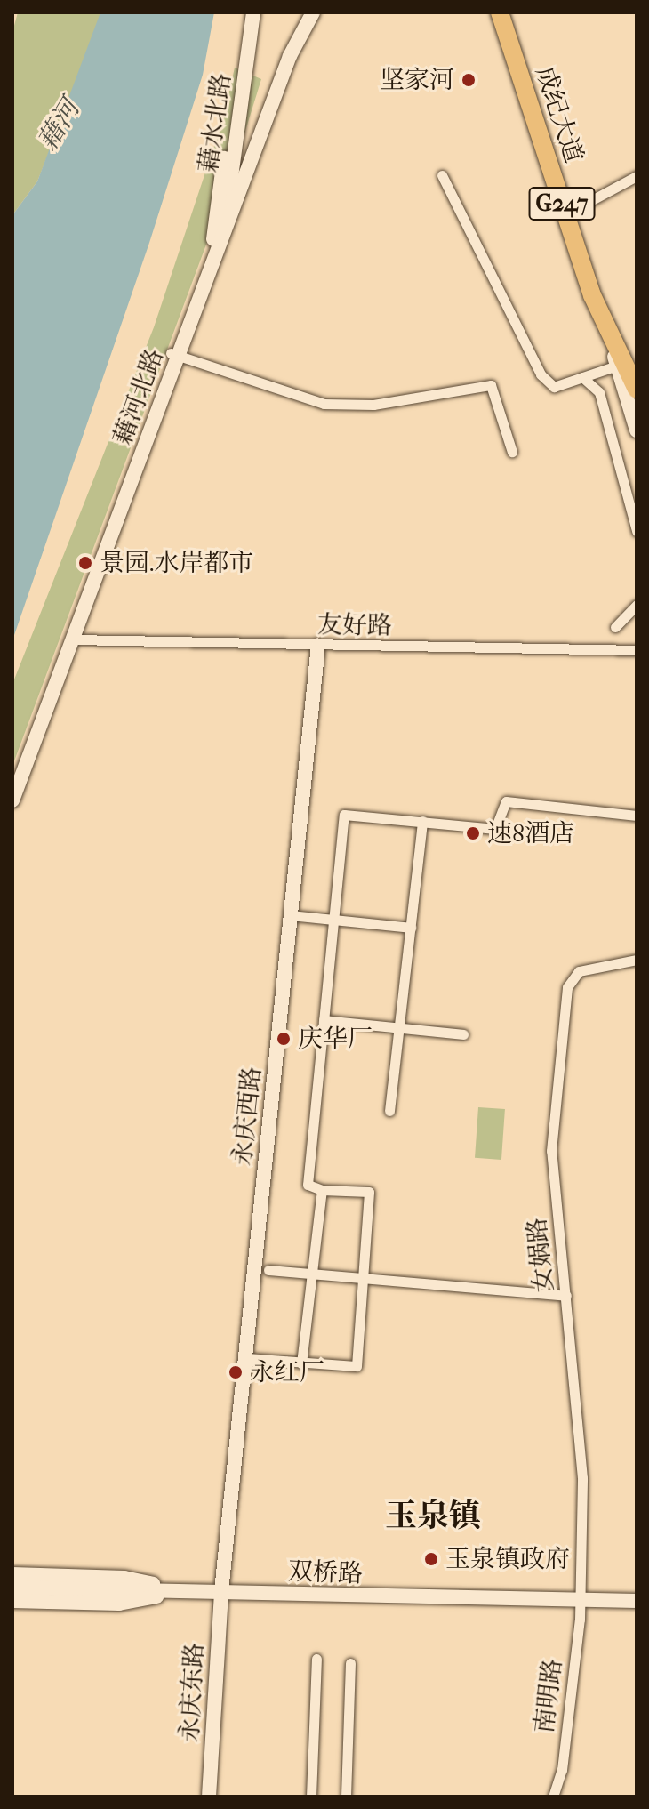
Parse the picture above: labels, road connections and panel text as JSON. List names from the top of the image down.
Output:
{
  "streets": {
    "highway": ["成纪大道", "G247"],
    "main road": [
      "藉水北路",
      "藉河北路",
      "永庆西路",
      "双桥路",
      "永庆东路"
    ],
    "street": ["友好路", "女娲路", "南明路"]
  },
  "crossings": [
    ["藉水北路", "藉河北路"],
    ["藉河北路", "友好路"],
    ["友好路", "永庆西路"],
    ["永庆西路", "双桥路"],
    ["永庆西路", "永庆东路"],
    ["女娲路", "双桥路"],
    ["女娲路", "南明路"],
    ["双桥路", "永庆东路"],
    ["双桥路", "南明路"]
  ],
  "districts": ["玉泉镇"],
  "water": ["藉河"],
  "places": [
    "坚家河",
    "景园.水岸都市",
    "速8酒店",
    "庆华厂",
    "永红厂",
    "玉泉镇政府"
  ]
}
